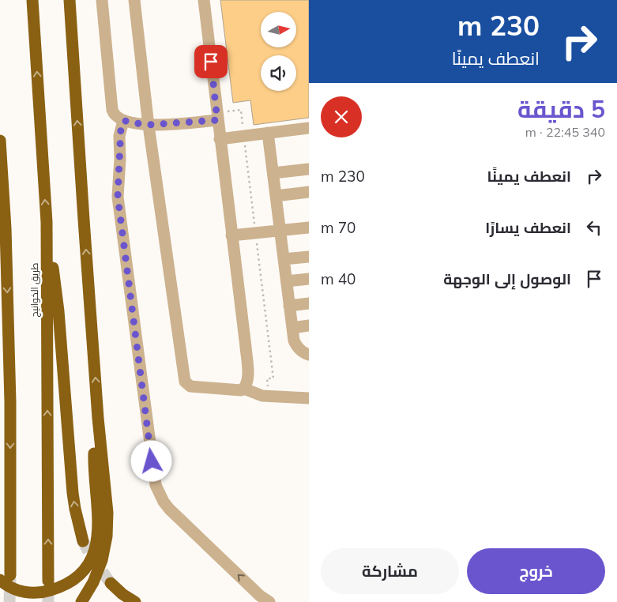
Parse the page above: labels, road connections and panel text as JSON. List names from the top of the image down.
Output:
{
  "streets": {
    "highway": ["طريق الخوانيج"]
  },
  "north": "right",
  "page": {
    "turn": ["230 m", "انعطف يمينًا"],
    "heading": ["5 دقيقة", "340 m · 22:45"],
    "list": [
      {
        "name": "انعطف يمينًا",
        "value": "230 m"
      },
      {
        "name": "انعطف يسارًا",
        "value": "70 m"
      },
      {
        "name": "الوصول إلى الوجهة",
        "value": "40 m"
      }
    ],
    "buttons": ["خروج", "مشاركة"]
  }
}
